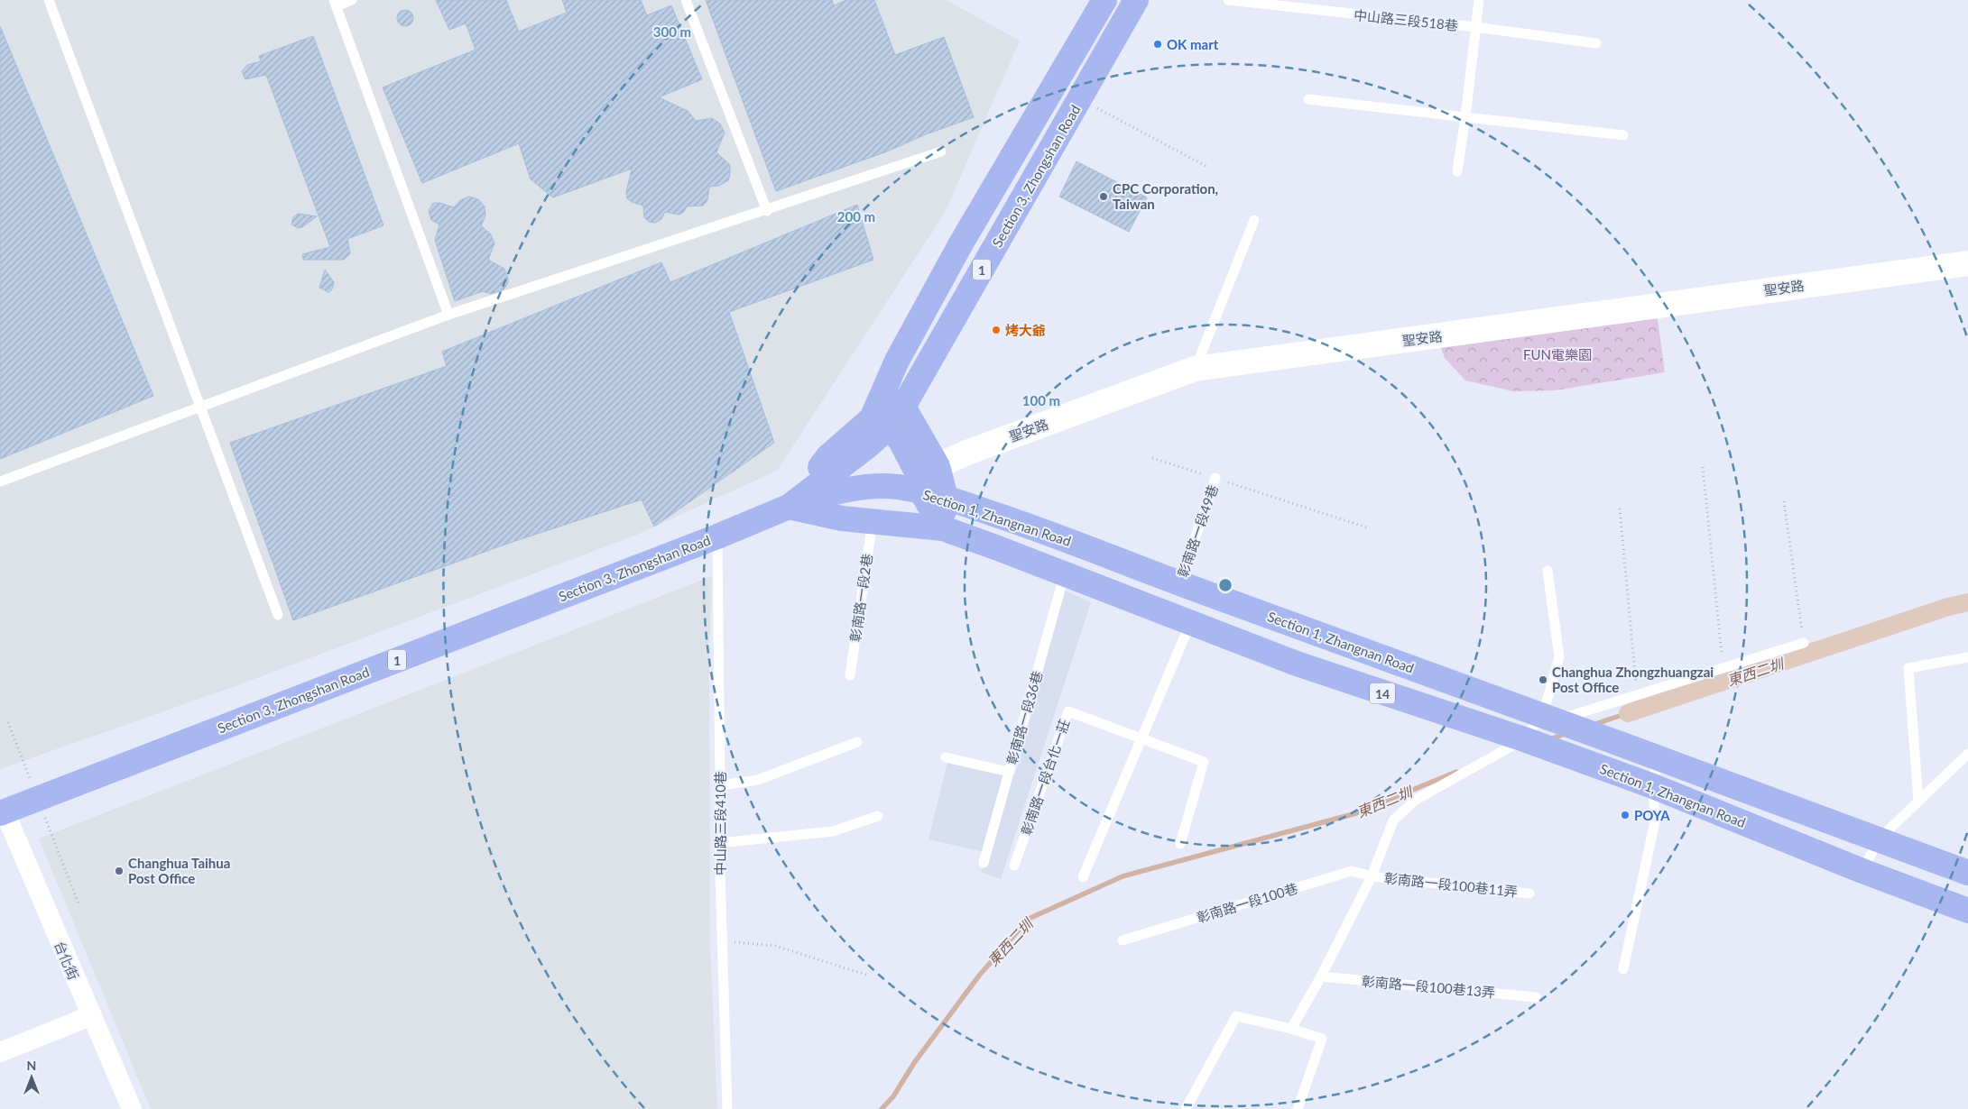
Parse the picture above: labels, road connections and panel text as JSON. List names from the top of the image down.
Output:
{
  "streets": {
    "main road": [
      "Section 3, Zhongshan Road",
      "1",
      "Section 1, Zhangnan Road",
      "14"
    ],
    "street": ["聖安路", "台化街"],
    "lane": [
      "中山路三段518巷",
      "彰南路一段49巷",
      "彰南路一段2巷",
      "彰南路一段36巷",
      "彰南路一段台化一莊",
      "中山路三段410巷",
      "彰南路一段100巷11弄",
      "彰南路一段100巷",
      "彰南路一段100巷13弄"
    ]
  },
  "crossings": [
    ["Section 3, Zhongshan Road", "Section 1, Zhangnan Road"],
    ["Section 3, Zhongshan Road", "中山路三段410巷"],
    ["Section 3, Zhongshan Road", "台化街"],
    ["聖安路", "Section 1, Zhangnan Road"],
    ["Section 1, Zhangnan Road", "彰南路一段49巷"],
    ["Section 1, Zhangnan Road", "彰南路一段2巷"],
    ["Section 1, Zhangnan Road", "彰南路一段36巷"],
    ["彰南路一段100巷11弄", "彰南路一段100巷"]
  ],
  "water": ["東西二圳"],
  "parks": ["FUN電樂園"],
  "places": [
    "OK mart",
    "CPC Corporation, Taiwan",
    "烤大爺",
    "Changhua Zhongzhuangzai Post Office",
    "POYA",
    "Changhua Taihua Post Office"
  ],
  "north": "top",
  "rings": ["300 m", "200 m", "100 m"]
}
